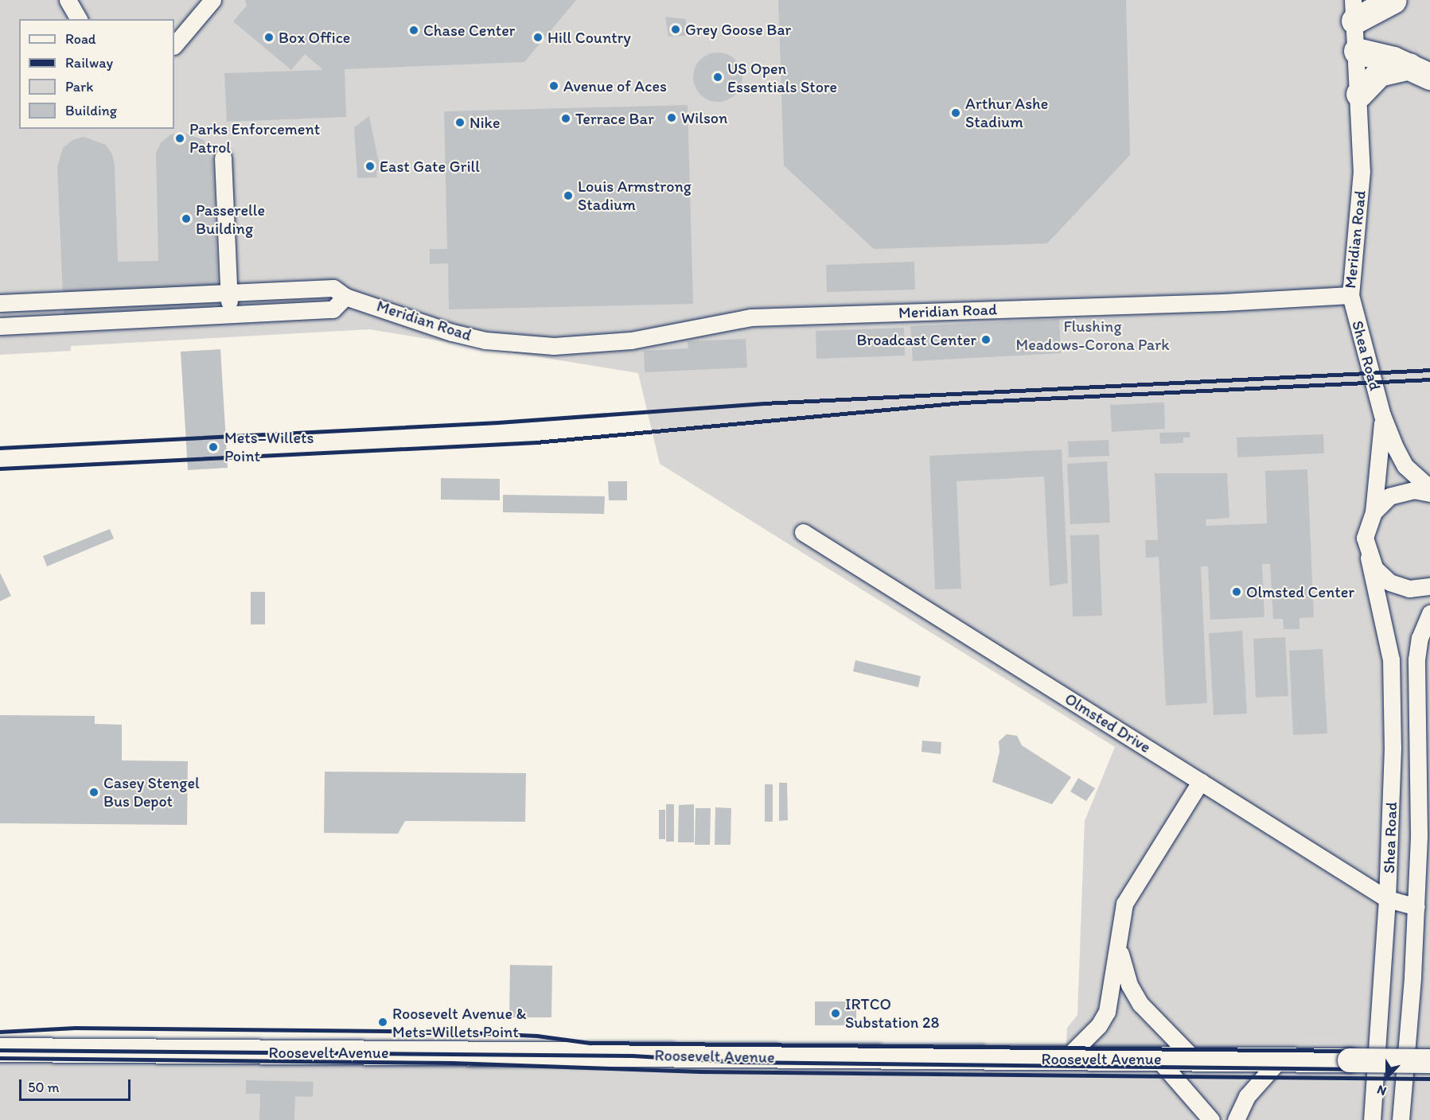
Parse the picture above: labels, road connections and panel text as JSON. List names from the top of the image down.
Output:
{
  "streets": {
    "main road": ["Roosevelt Avenue"],
    "street": ["Meridian Road", "Shea Road", "Olmsted Drive"]
  },
  "crossings": [
    ["Meridian Road", "Shea Road"],
    ["Shea Road", "Olmsted Drive"]
  ],
  "parks": ["Flushing Meadows-Corona Park"],
  "places": [
    "Grey Goose Bar",
    "Chase Center",
    "Box Office",
    "Hill Country",
    "US Open Essentials Store",
    "Avenue of Aces",
    "Arthur Ashe Stadium",
    "Wilson",
    "Terrace Bar",
    "Nike",
    "Parks Enforcement Patrol",
    "East Gate Grill",
    "Louis Armstrong Stadium",
    "Passerelle Building",
    "Broadcast Center",
    "Mets–Willets Point",
    "Olmsted Center",
    "Casey Stengel Bus Depot",
    "IRTCO Substation 28",
    "Roosevelt Avenue & Mets-Willets Point"
  ],
  "legend": [
    "Road",
    "Railway",
    "Park",
    "Building"
  ],
  "scale_bar": "50 m",
  "north": "bottom"
}
